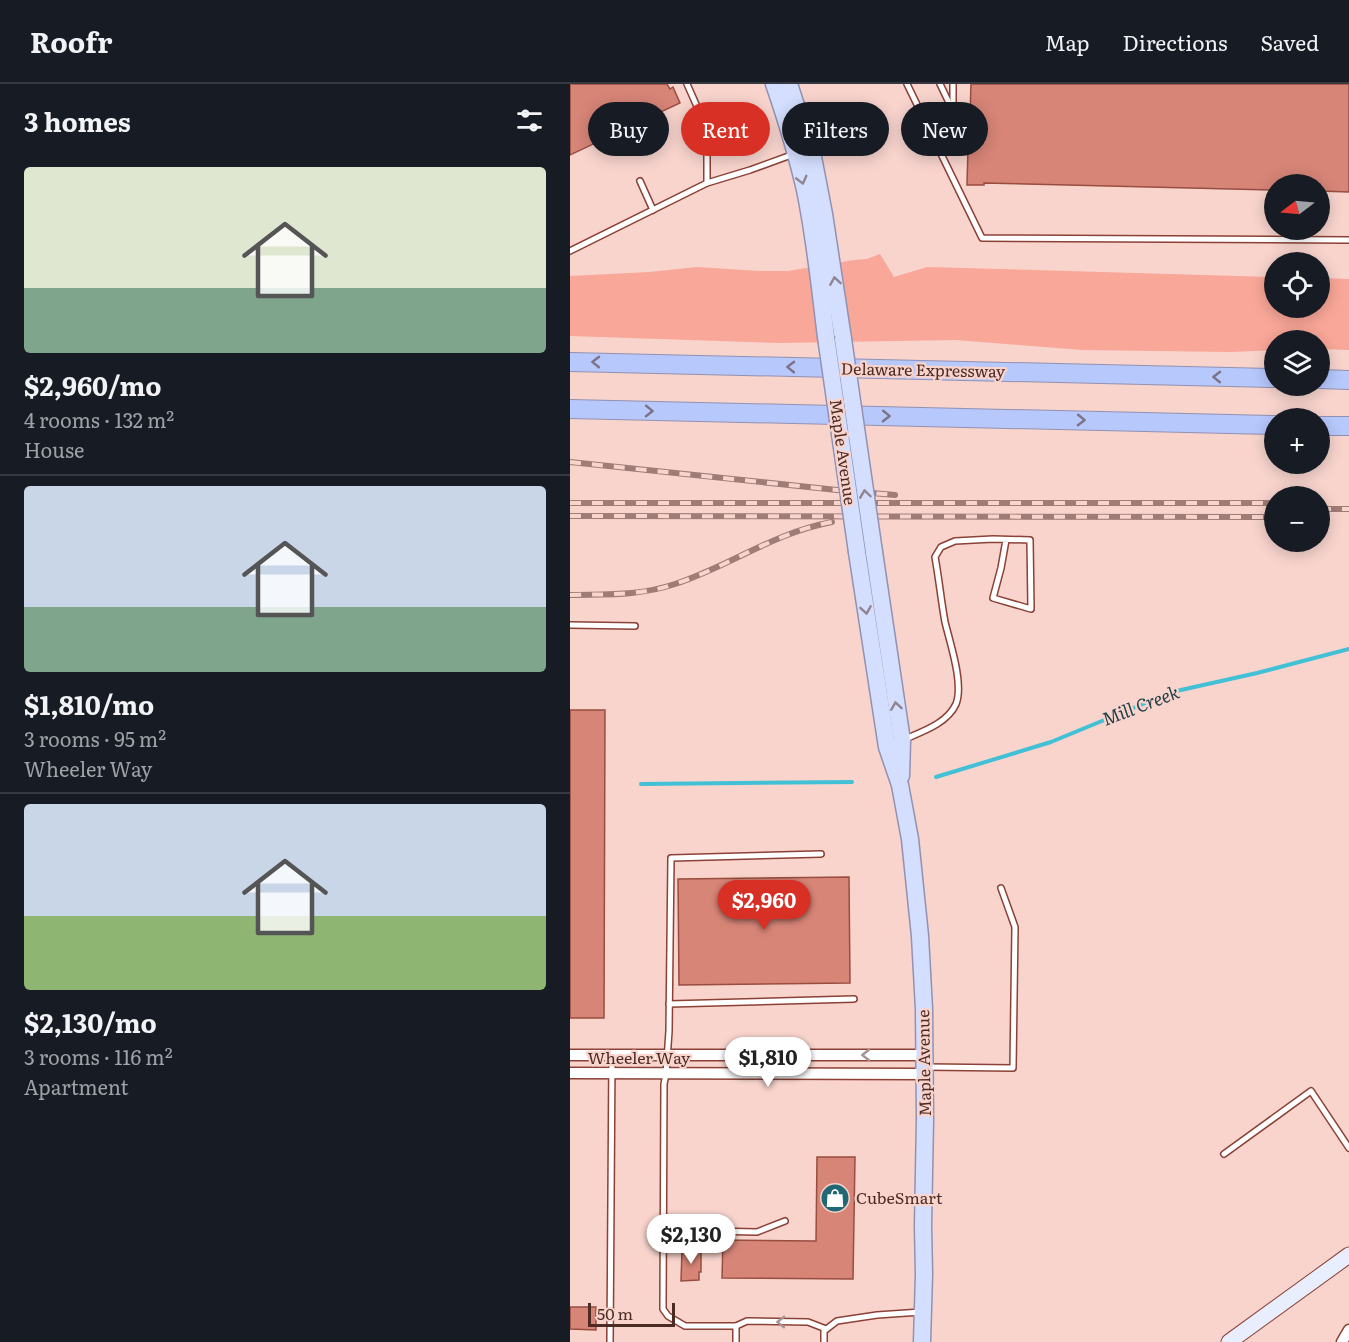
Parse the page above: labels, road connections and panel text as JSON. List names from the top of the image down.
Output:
{
  "streets": {
    "highway": ["Delaware Expressway"],
    "main road": ["Maple Avenue"],
    "street": ["Wheeler Way"]
  },
  "crossings": [
    ["Maple Avenue", "Wheeler Way"]
  ],
  "water": ["Mill Creek"],
  "places": {
    "shop": ["CubeSmart"]
  },
  "scale_bar": "50 m",
  "north": "left",
  "page": {
    "header": "Roofr",
    "nav": ["Map", "Directions", "Saved"],
    "heading": "3 homes",
    "chip": [
      "Buy",
      "Rent",
      "Filters",
      "New"
    ],
    "list": [
      {
        "name": "$2,960/mo",
        "note": "4 rooms · 132 m² · House"
      },
      {
        "name": "$1,810/mo",
        "note": "3 rooms · 95 m² · Wheeler Way"
      },
      {
        "name": "$2,130/mo",
        "note": "3 rooms · 116 m² · Apartment"
      }
    ],
    "map_buttons": ["+", "−"],
    "price": ["$2,960", "$1,810", "$2,130"],
    "scale": "50 m"
  }
}
